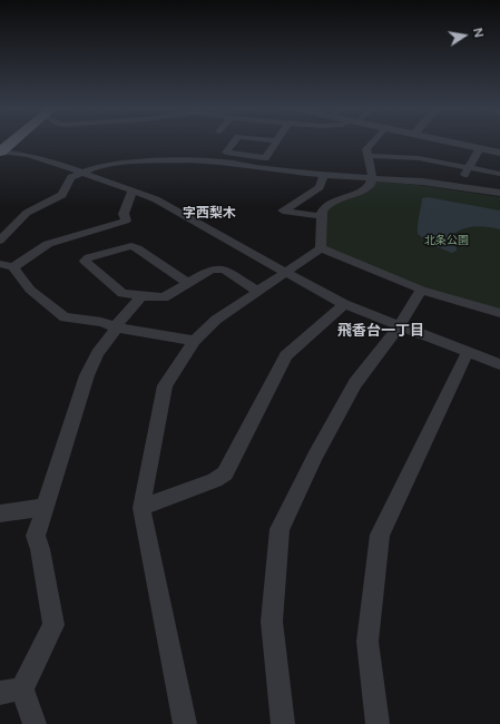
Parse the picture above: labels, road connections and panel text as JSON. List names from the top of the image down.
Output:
{
  "districts": ["字西梨木", "飛香台一丁目"],
  "parks": ["北条公園"],
  "north": "right"
}
